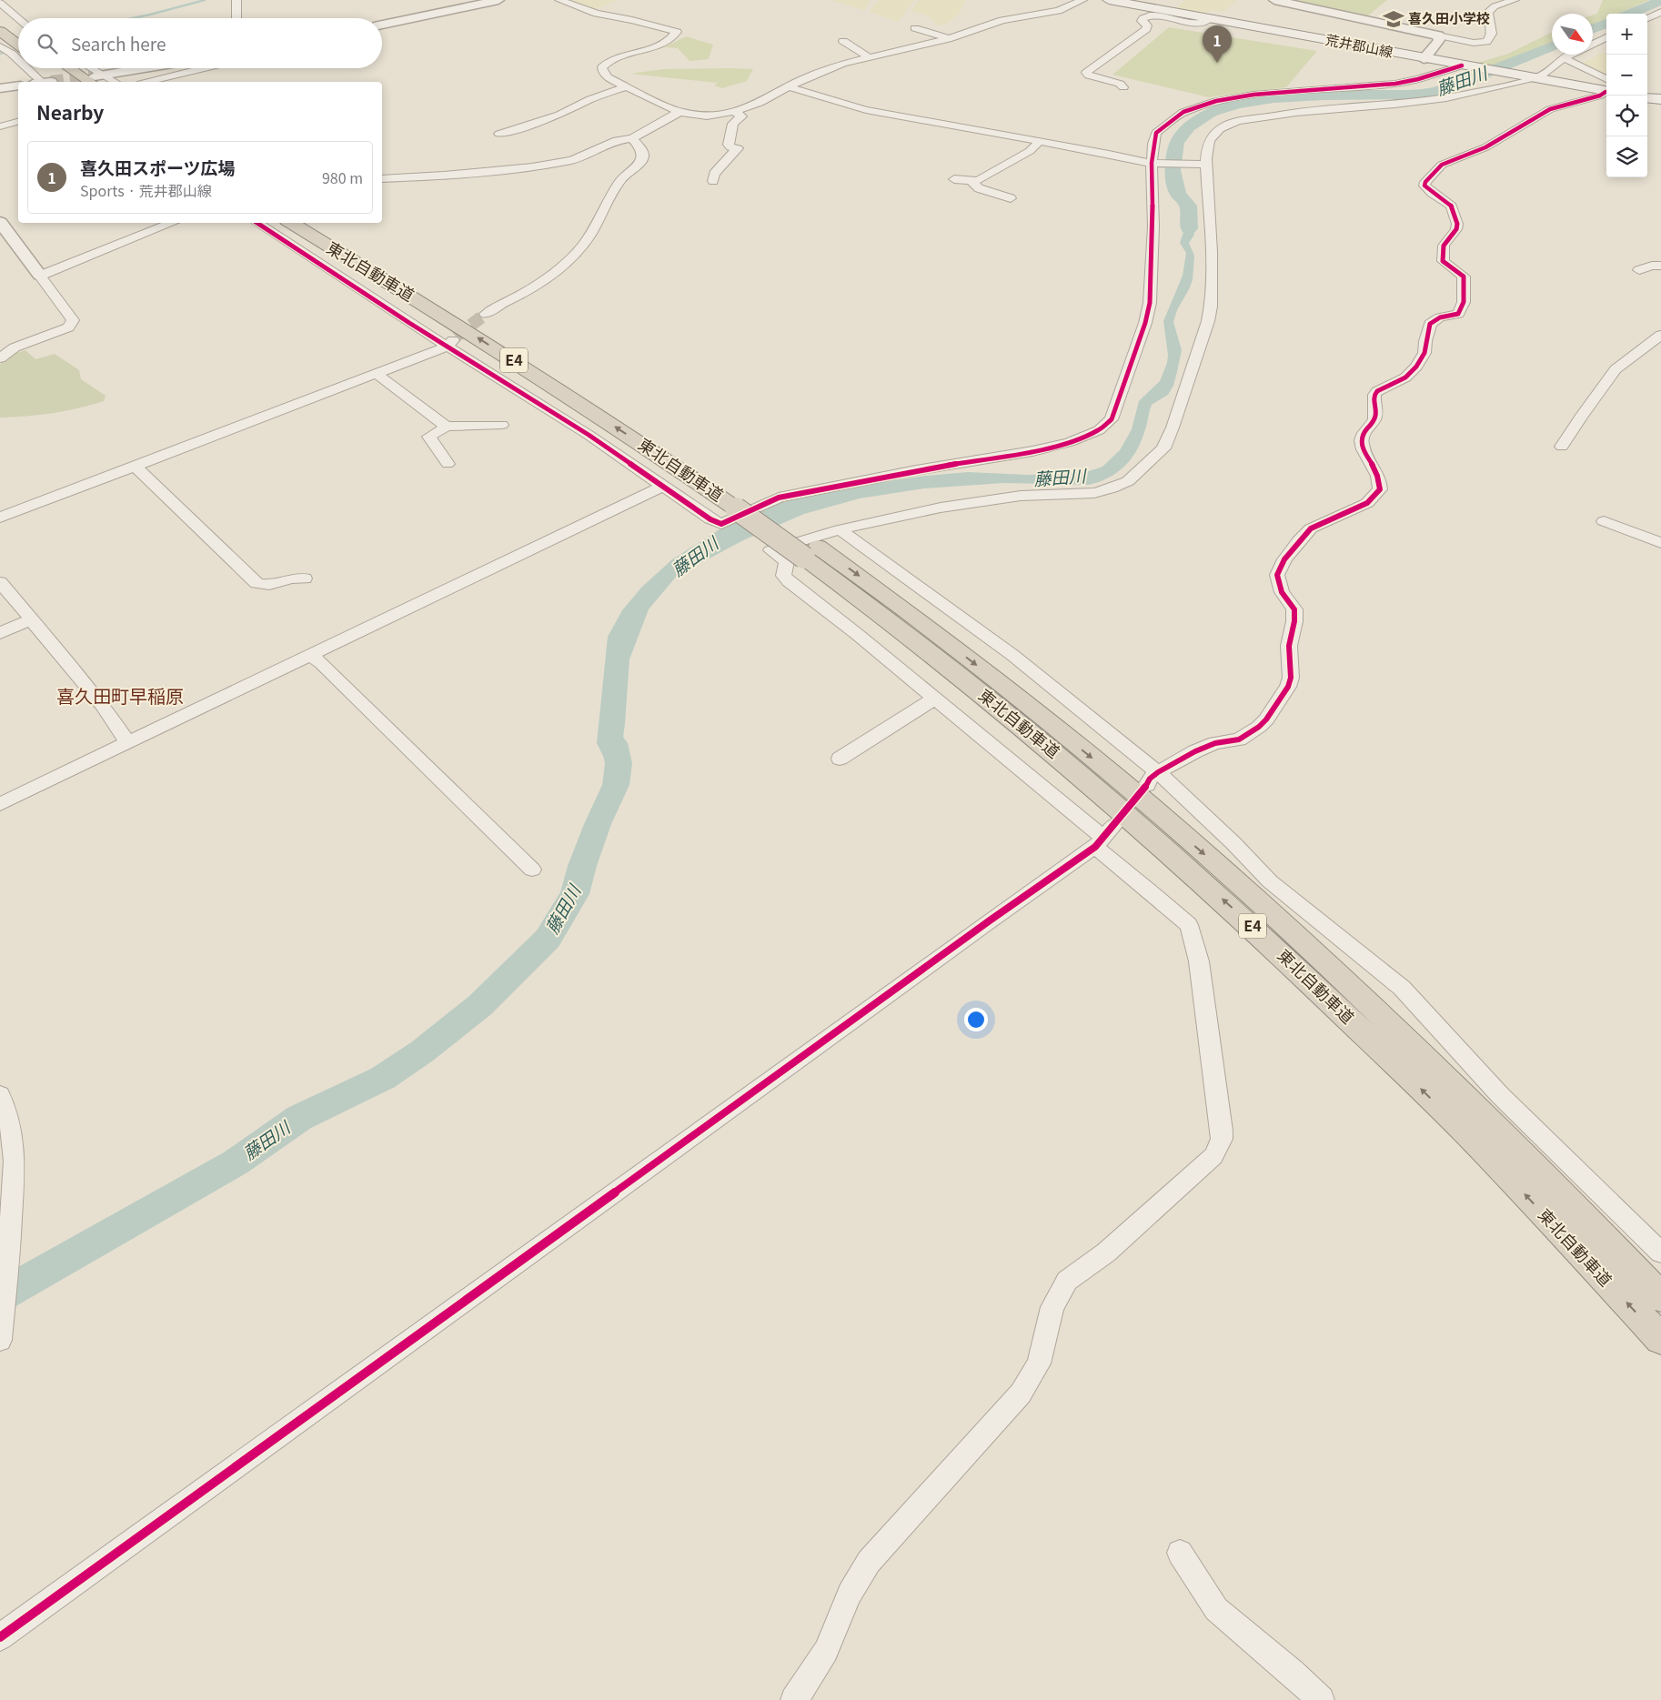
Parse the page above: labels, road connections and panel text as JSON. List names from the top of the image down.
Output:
{
  "streets": {
    "highway": ["東北自動車道", "E4"],
    "main road": ["荒井郡山線"]
  },
  "districts": ["喜久田町早稲原"],
  "water": ["藤田川"],
  "places": {
    "school or university": ["喜久田小学校"]
  },
  "north": "bottom right",
  "page": {
    "map_buttons": ["+", "−"],
    "search": "Search here",
    "pins": "1",
    "heading": "Nearby",
    "list": [
      {
        "mark": "1",
        "name": "喜久田スポーツ広場",
        "note": "Sports · 荒井郡山線",
        "value": "980 m"
      }
    ]
  }
}
